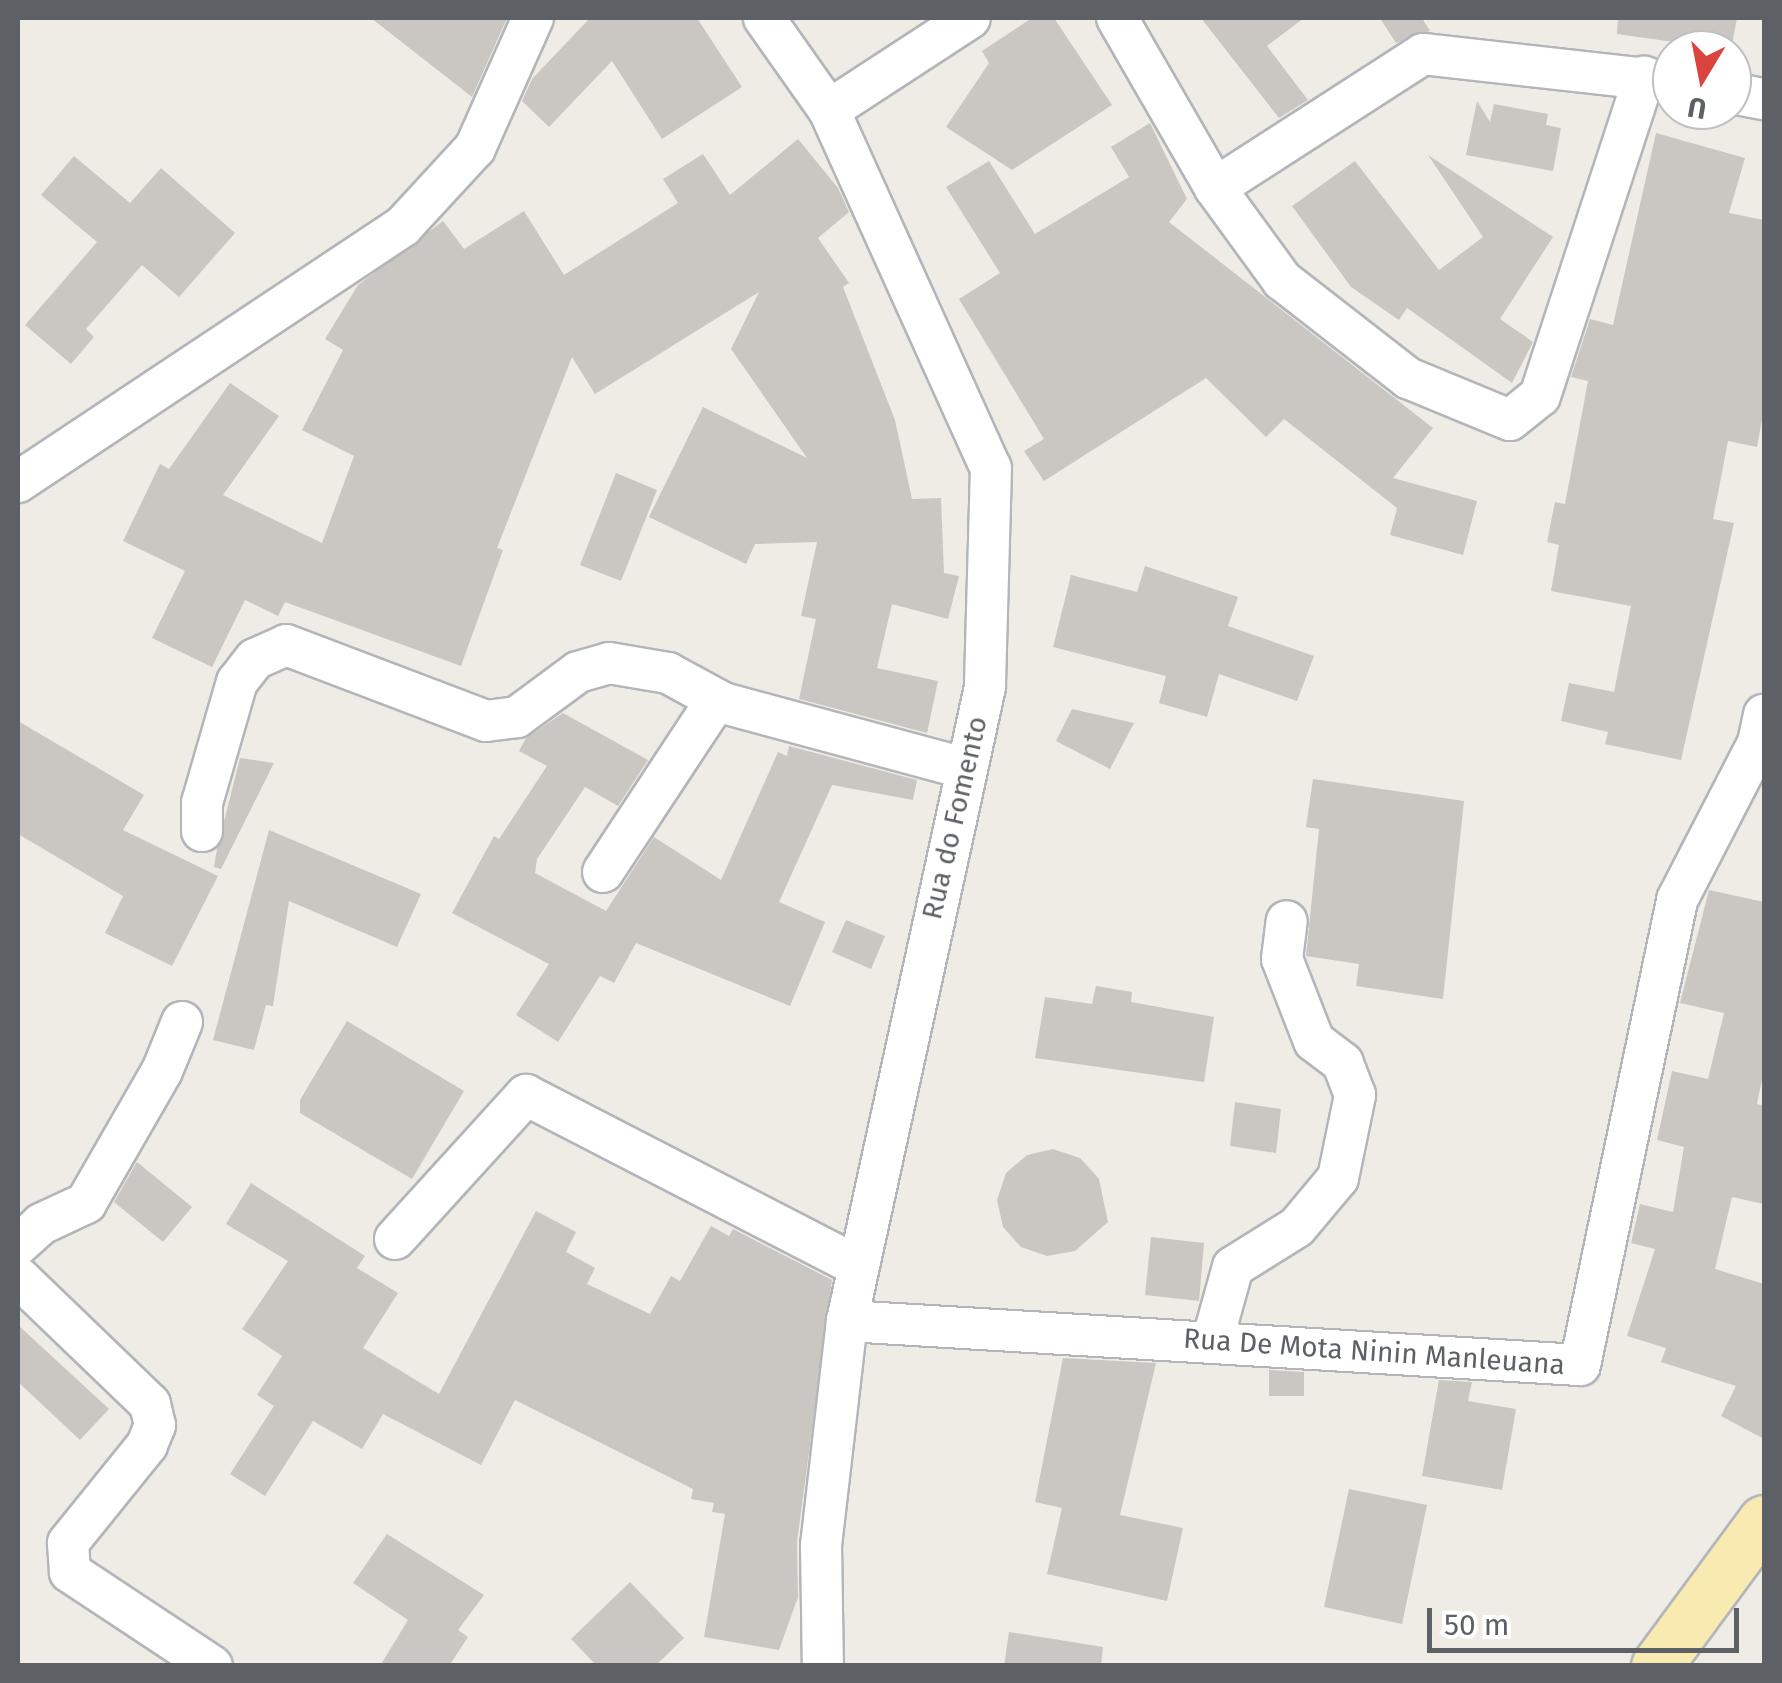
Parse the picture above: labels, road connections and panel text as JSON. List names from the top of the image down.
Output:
{
  "streets": {
    "street": ["Rua do Fomento", "Rua De Mota Ninin Manleuana"]
  },
  "crossings": [
    ["Rua do Fomento", "Rua De Mota Ninin Manleuana"]
  ],
  "scale_bar": "50 m",
  "north": "bottom"
}
